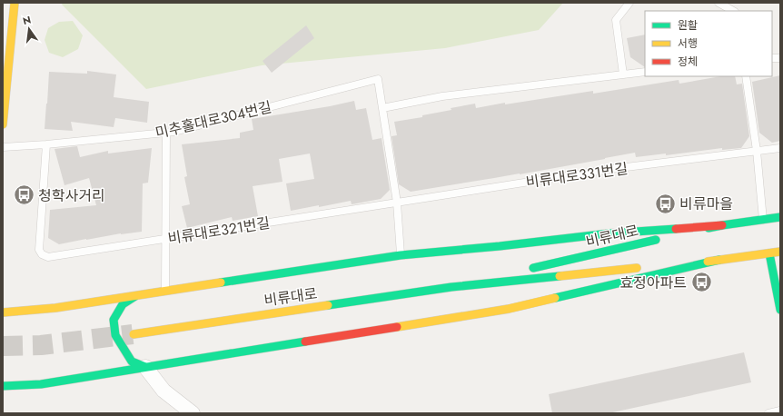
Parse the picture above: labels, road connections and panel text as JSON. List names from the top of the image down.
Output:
{
  "streets": {
    "main road": ["비류대로"],
    "lane": ["미추홀대로304번길", "비류대로331번길", "비류대로321번길"]
  },
  "crossings": [
    ["미추홀대로304번길", "비류대로321번길"],
    ["비류대로331번길", "비류대로321번길"]
  ],
  "places": {
    "bus stop": ["청학사거리", "비류마을", "효정아파트"]
  },
  "legend": ["원활", "서행", "정체"],
  "north": "top"
}
